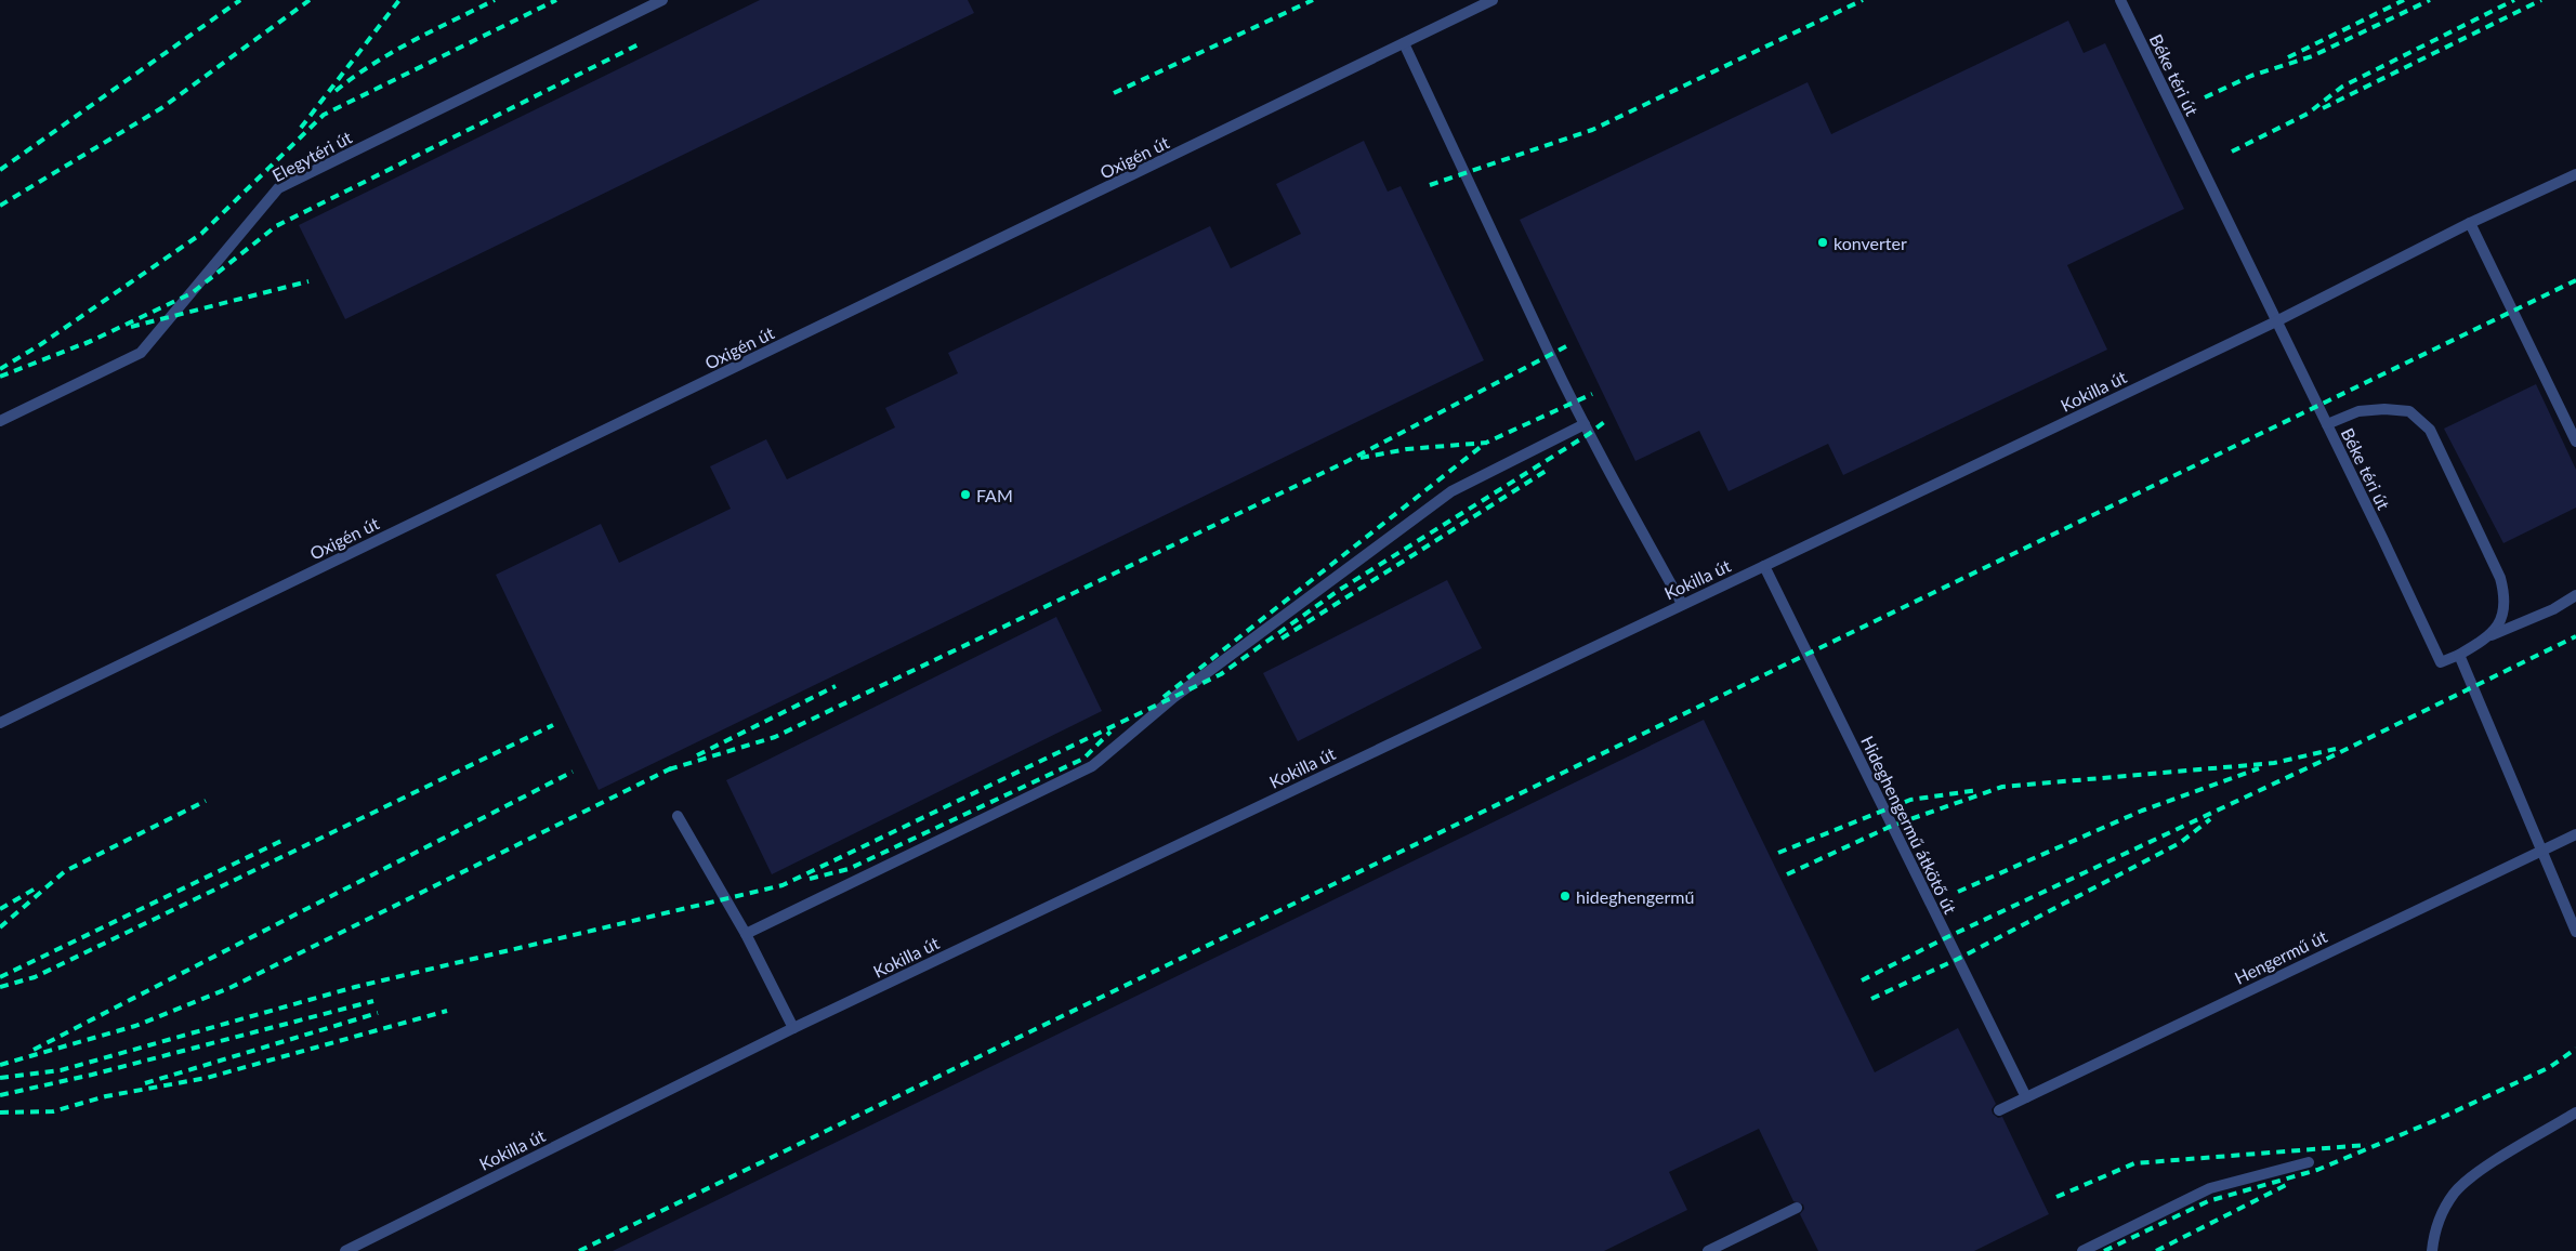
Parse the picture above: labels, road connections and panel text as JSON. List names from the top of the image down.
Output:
{
  "streets": {
    "lane": [
      "Béke téri út",
      "Elegytéri út",
      "Oxigén út",
      "Kokilla út",
      "Hideghengermű átkötő út",
      "Hengermű út"
    ]
  },
  "crossings": [
    ["Béke téri út", "Kokilla út"],
    ["Kokilla út", "Hideghengermű átkötő út"],
    ["Hideghengermű átkötő út", "Hengermű út"]
  ],
  "places": ["konverter", "FAM", "hideghengermű"]
}
